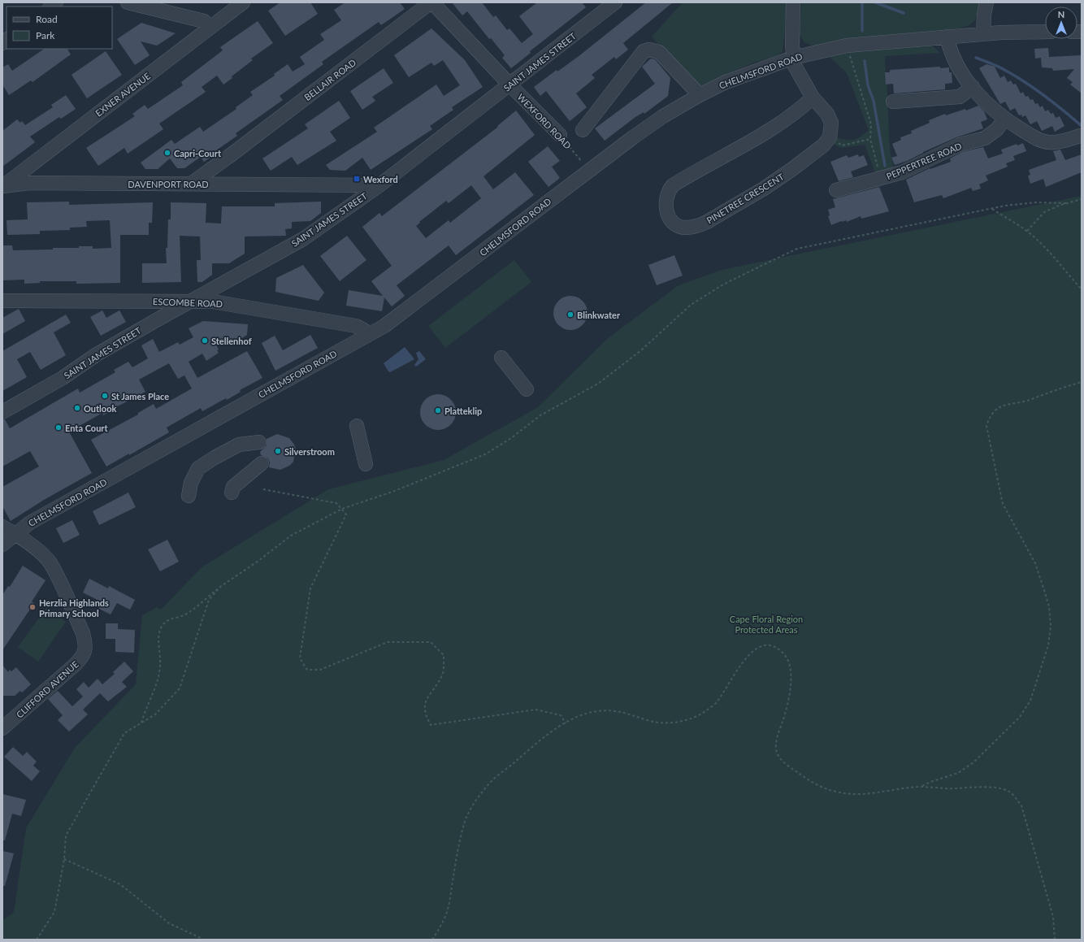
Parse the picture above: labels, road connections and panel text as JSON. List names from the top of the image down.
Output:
{
  "streets": {
    "street": [
      "SAINT JAMES STREET",
      "CHELMSFORD ROAD",
      "BELLAIR ROAD",
      "EXNER AVENUE",
      "WEXFORD ROAD",
      "PEPPERTREE ROAD",
      "DAVENPORT ROAD",
      "PINETREE CRESCENT",
      "ESCOMBE ROAD",
      "CLIFFORD AVENUE"
    ]
  },
  "crossings": [
    ["SAINT JAMES STREET", "WEXFORD ROAD"],
    ["SAINT JAMES STREET", "DAVENPORT ROAD"],
    ["SAINT JAMES STREET", "ESCOMBE ROAD"],
    ["CHELMSFORD ROAD", "WEXFORD ROAD"],
    ["CHELMSFORD ROAD", "ESCOMBE ROAD"],
    ["CHELMSFORD ROAD", "CLIFFORD AVENUE"],
    ["BELLAIR ROAD", "WEXFORD ROAD"],
    ["BELLAIR ROAD", "DAVENPORT ROAD"],
    ["EXNER AVENUE", "DAVENPORT ROAD"]
  ],
  "parks": ["Cape Floral Region Protected Areas"],
  "places": {
    "other": [
      "Capri-Court",
      "Blinkwater",
      "Stellenhof",
      "St James Place",
      "Outlook",
      "Platteklip",
      "Enta Court",
      "Silverstroom",
      "Herzlia Highlands Primary School"
    ],
    "transit": ["Wexford"]
  },
  "legend": ["Road", "Park"],
  "north": "top"
}
